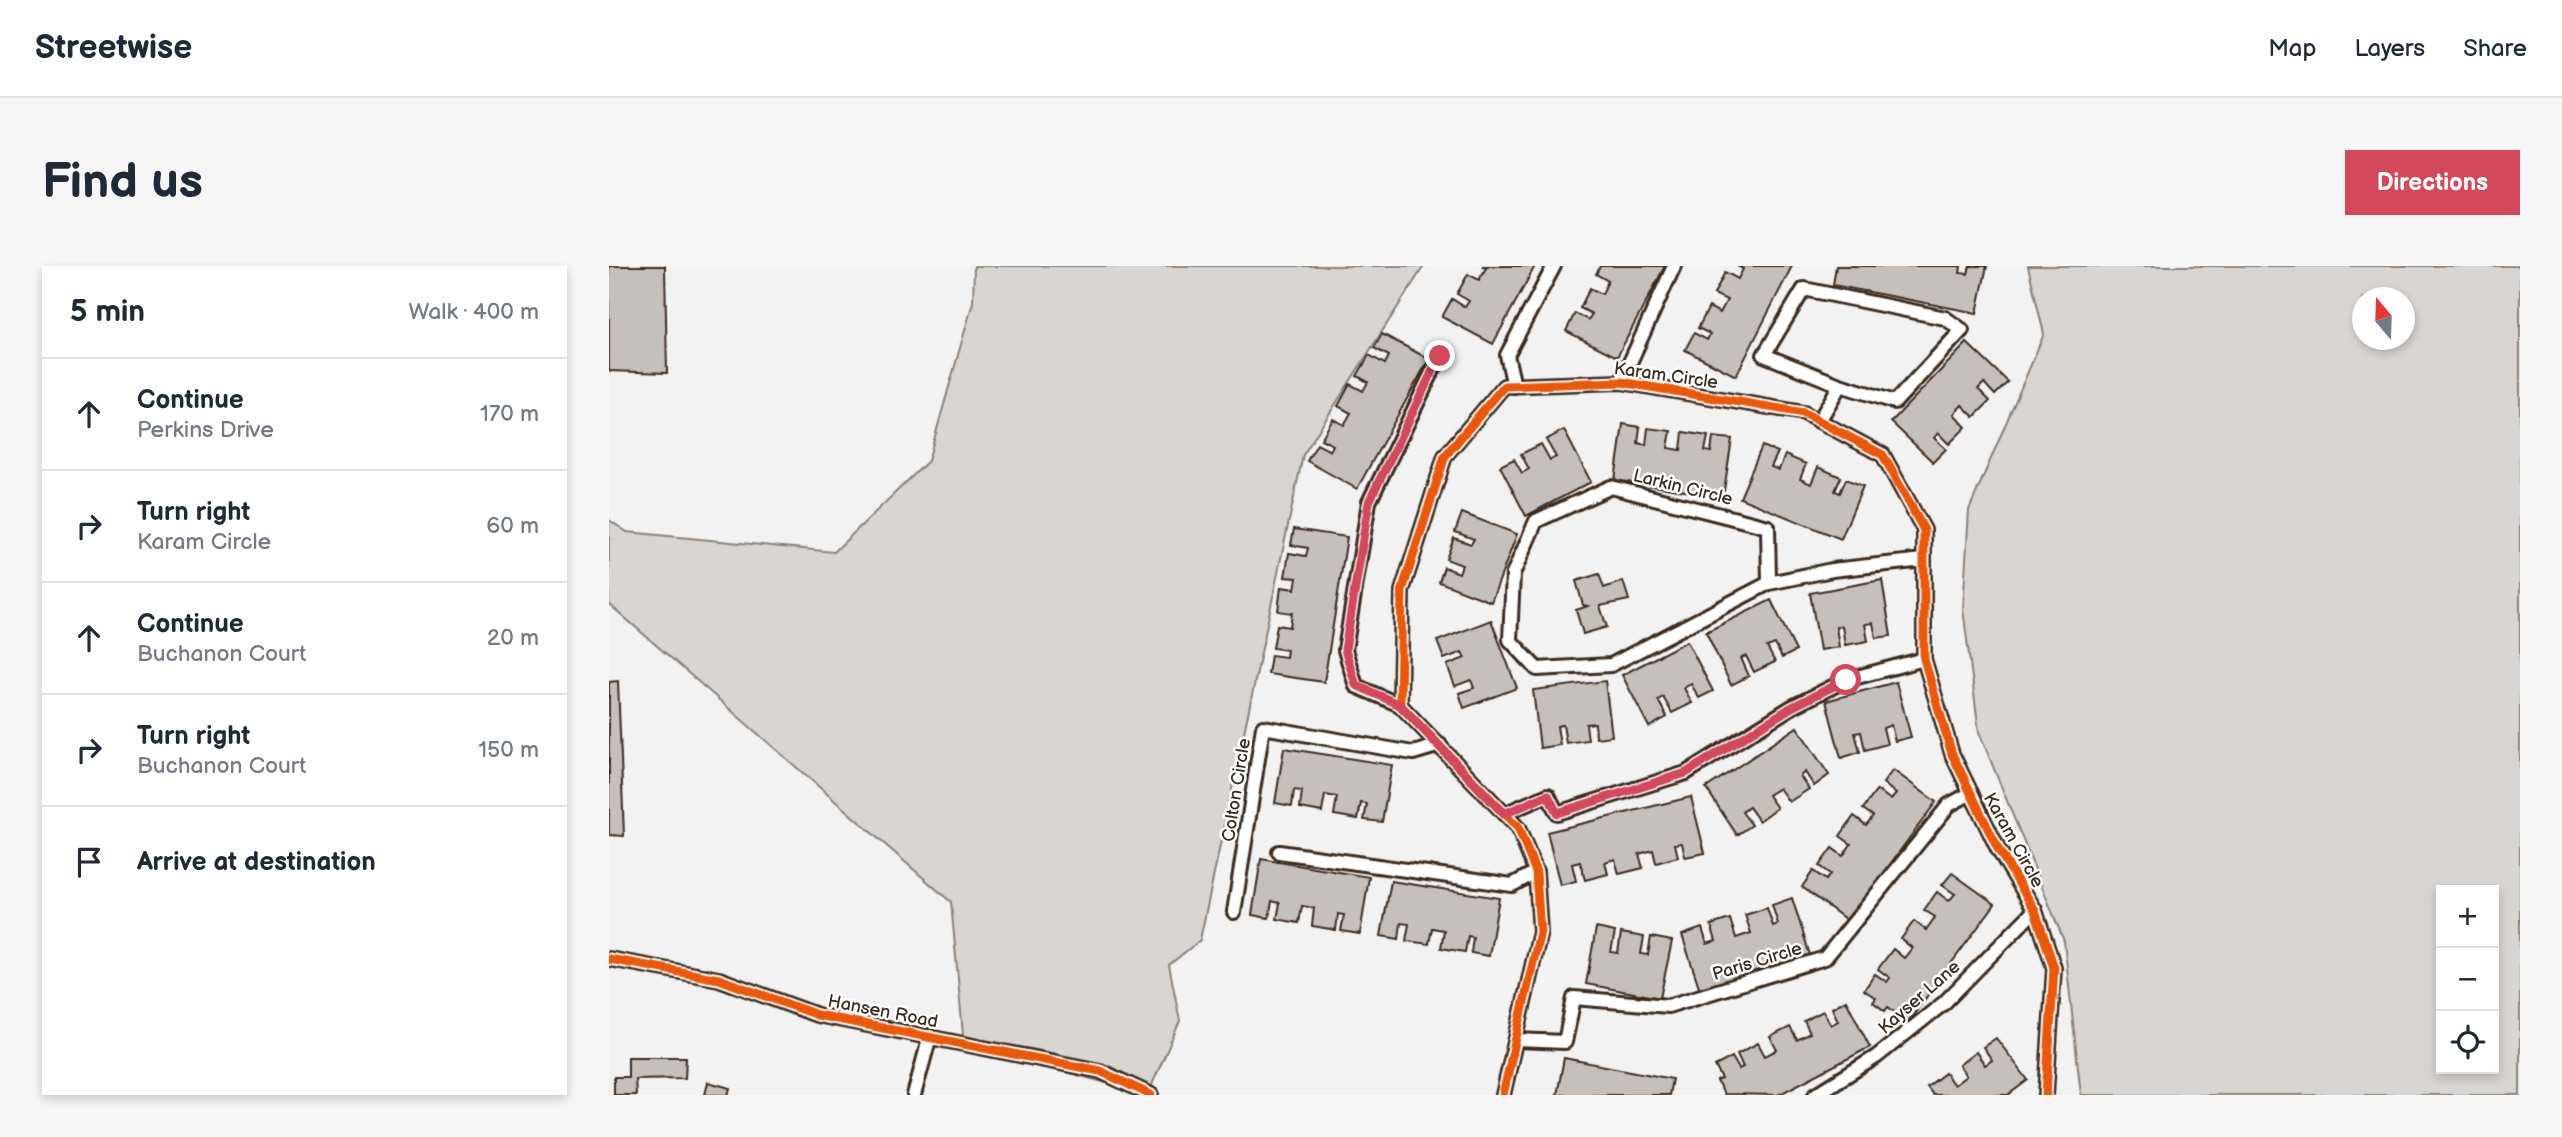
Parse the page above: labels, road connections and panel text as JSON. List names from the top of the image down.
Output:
{
  "streets": {
    "street": [
      "Karam Circle",
      "Larkin Circle",
      "Colton Circle",
      "Paris Circle",
      "Kayser Lane",
      "Hansen Road"
    ]
  },
  "crossings": [
    ["Karam Circle", "Larkin Circle"],
    ["Karam Circle", "Paris Circle"],
    ["Karam Circle", "Kayser Lane"]
  ],
  "north": "top",
  "page": {
    "header": "Streetwise",
    "nav": ["Map", "Layers", "Share"],
    "buttons": "Directions",
    "title": "Find us",
    "heading": ["5 min", "Walk · 400 m"],
    "list": [
      ["Continue", "Perkins Drive", "170 m"],
      ["Turn right", "Karam Circle", "60 m"],
      ["Continue", "Buchanon Court", "20 m"],
      ["Turn right", "Buchanon Court", "150 m"],
      "Arrive at destination"
    ],
    "map_buttons": ["+", "−"]
  }
}
